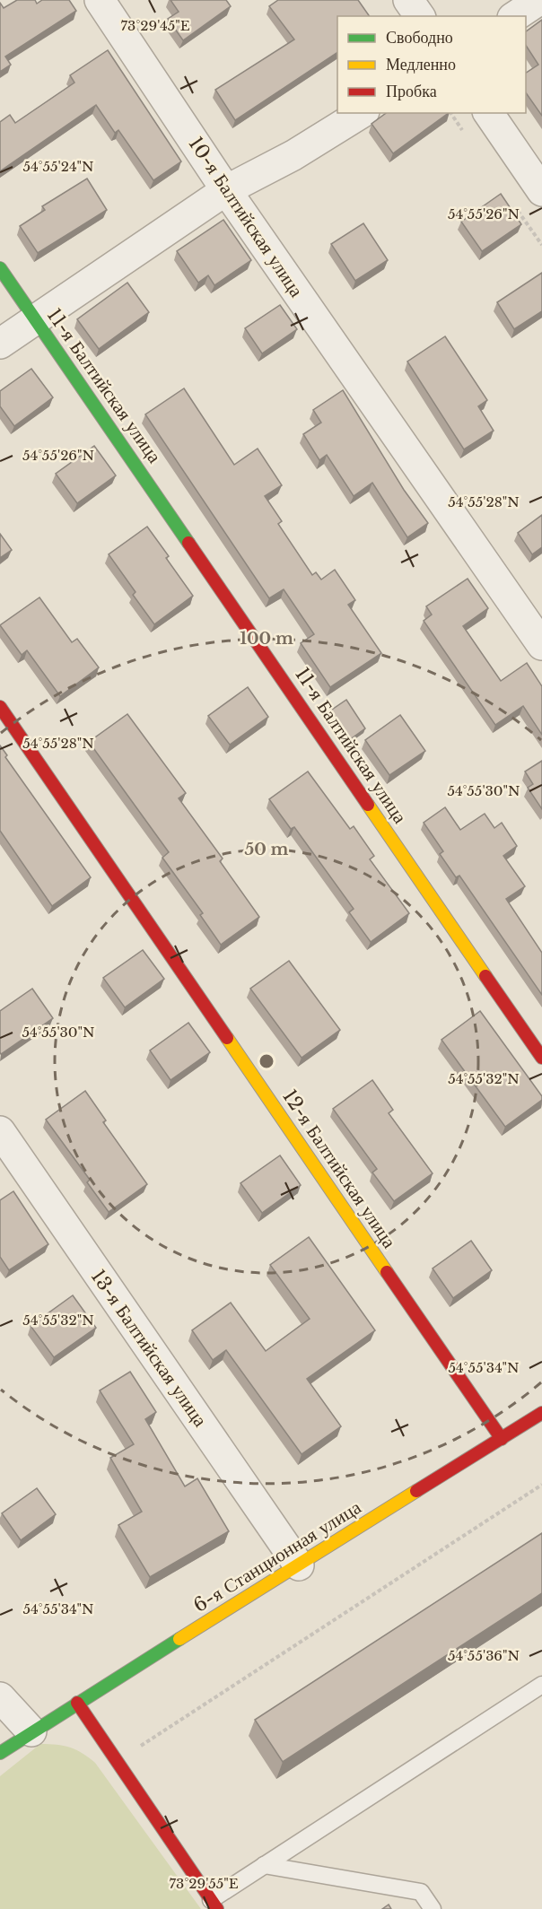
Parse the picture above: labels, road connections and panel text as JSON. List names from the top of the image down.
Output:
{
  "streets": {
    "street": [
      "10-я Балтийская улица",
      "11-я Балтийская улица",
      "12-я Балтийская улица",
      "13-я Балтийская улица",
      "6-я Станционная улица"
    ]
  },
  "crossings": [
    ["12-я Балтийская улица", "6-я Станционная улица"],
    ["13-я Балтийская улица", "6-я Станционная улица"]
  ],
  "legend": ["Свободно", "Медленно", "Пробка"],
  "coordinates": [
    "73°29'45\"E",
    "54°55'24\"N",
    "54°55'26\"N",
    "54°55'28\"N",
    "54°55'30\"N",
    "54°55'32\"N",
    "54°55'34\"N",
    "54°55'36\"N",
    "73°29'55\"E"
  ],
  "rings": ["100 m", "50 m"]
}
